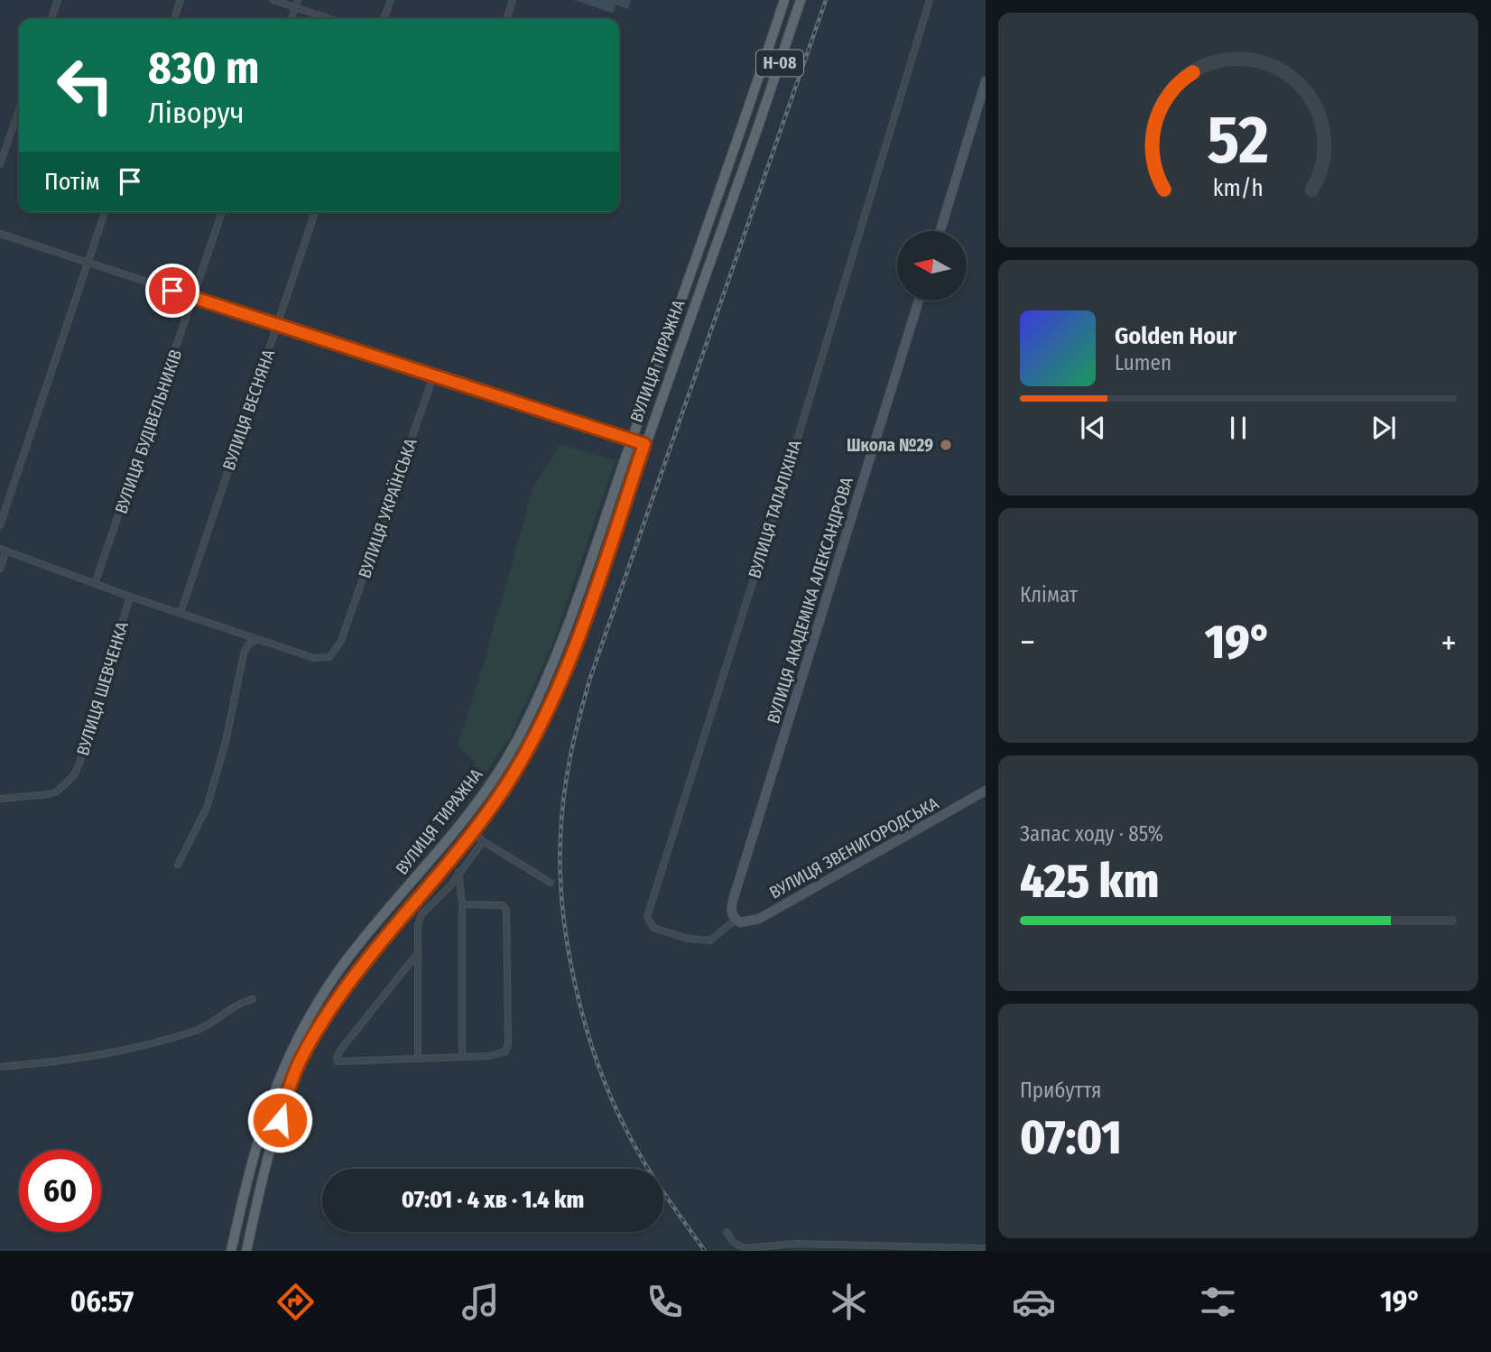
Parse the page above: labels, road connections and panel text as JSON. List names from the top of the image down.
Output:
{
  "streets": {
    "main road": ["Н-08", "ВУЛИЦЯ ТИРАЖНА"],
    "street": [
      "ВУЛИЦЯ ВЕСНЯНА",
      "ВУЛИЦЯ БУДІВЕЛЬНИКІВ",
      "ВУЛИЦЯ УКРАЇНСЬКА",
      "ВУЛИЦЯ ТАЛАЛІХІНА",
      "ВУЛИЦЯ АКАДЕМІКА АЛЕКСАНДРОВА",
      "ВУЛИЦЯ ШЕВЧЕНКА",
      "ВУЛИЦЯ ЗВЕНИГОРОДСЬКА"
    ]
  },
  "crossings": [
    ["ВУЛИЦЯ ТАЛАЛІХІНА", "ВУЛИЦЯ АКАДЕМІКА АЛЕКСАНДРОВА"],
    ["ВУЛИЦЯ ТАЛАЛІХІНА", "ВУЛИЦЯ ЗВЕНИГОРОДСЬКА"],
    ["ВУЛИЦЯ АКАДЕМІКА АЛЕКСАНДРОВА", "ВУЛИЦЯ ЗВЕНИГОРОДСЬКА"]
  ],
  "places": ["Школа №29"],
  "north": "left",
  "page": {
    "turn": ["830 m", "Ліворуч"],
    "then": "Потім",
    "song": ["Golden Hour", "Lumen"],
    "tile": [
      "Клімат",
      ["Запас ходу · 85%", "425 km"],
      ["Прибуття", "07:01"]
    ],
    "heat": ["−", "19°", "+"],
    "limit": "60",
    "trip": "07:01 · 4 хв · 1.4 km",
    "tabs": ["06:57", "19°"],
    "gauge": ["52", "km/h"]
  }
}
